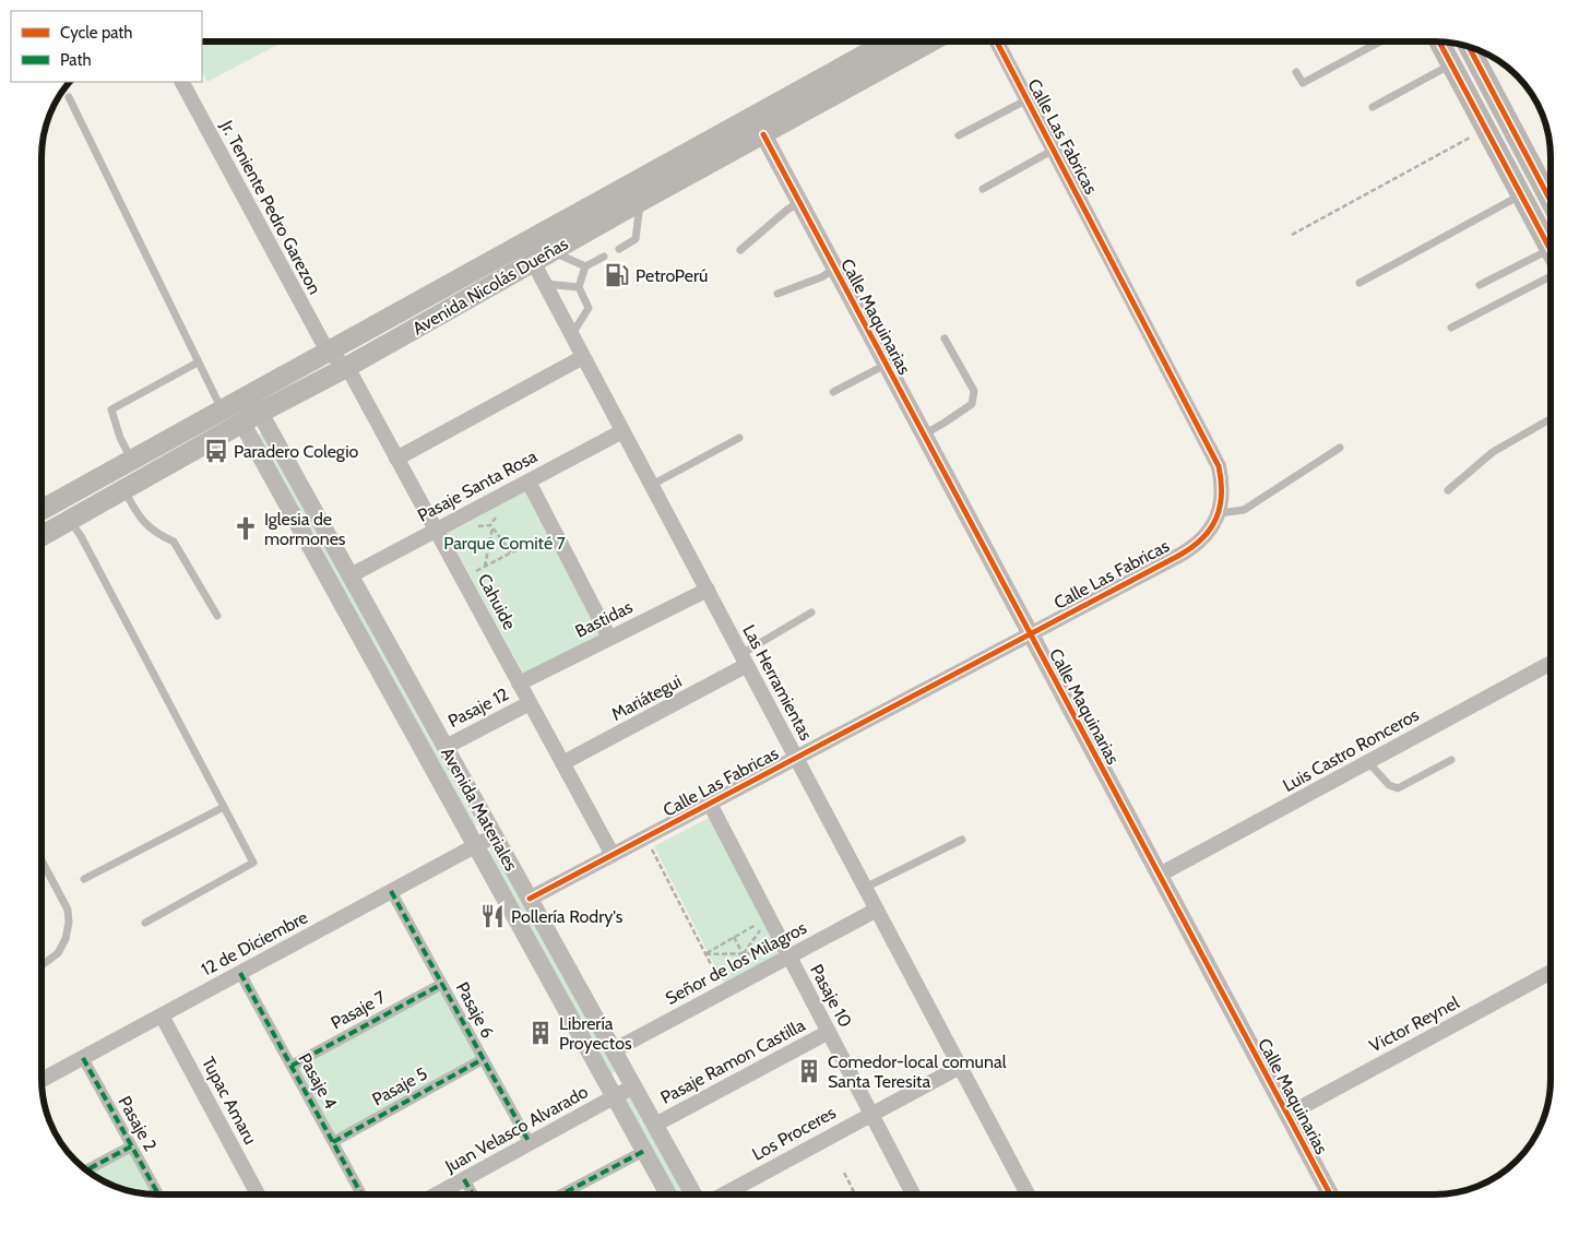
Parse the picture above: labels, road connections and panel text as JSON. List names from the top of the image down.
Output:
{
  "streets": {
    "main road": ["Avenida Nicolás Dueñas"],
    "street": [
      "Calle Las Fabricas",
      "Jr. Teniente Pedro Garezon",
      "Calle Maquinarias",
      "Pasaje Santa Rosa",
      "Cahuide",
      "Bastidas",
      "Las Herramientas",
      "Mariátegui",
      "Pasaje 12",
      "Luis Castro Ronceros",
      "Avenida Materiales",
      "12 de Diciembre",
      "Señor de los Milagros",
      "Pasaje 10",
      "Pasaje 7",
      "Pasaje 6",
      "Victor Reynel",
      "Pasaje Ramon Castilla",
      "Pasaje 4",
      "Pasaje 5",
      "Tupac Amaru",
      "Pasaje 2",
      "Juan Velasco Alvarado",
      "Los Proceres"
    ]
  },
  "crossings": [
    ["Calle Las Fabricas", "Calle Maquinarias"],
    ["Calle Las Fabricas", "Cahuide"],
    ["Calle Las Fabricas", "Las Herramientas"],
    ["Calle Las Fabricas", "Avenida Materiales"],
    ["Calle Las Fabricas", "Pasaje 10"],
    ["Jr. Teniente Pedro Garezon", "Avenida Nicolás Dueñas"],
    ["Avenida Nicolás Dueñas", "Calle Maquinarias"],
    ["Avenida Nicolás Dueñas", "Cahuide"],
    ["Avenida Nicolás Dueñas", "Las Herramientas"],
    ["Avenida Nicolás Dueñas", "Avenida Materiales"],
    ["Calle Maquinarias", "Luis Castro Ronceros"],
    ["Calle Maquinarias", "Victor Reynel"],
    ["Pasaje Santa Rosa", "Cahuide"],
    ["Pasaje Santa Rosa", "Las Herramientas"],
    ["Pasaje Santa Rosa", "Avenida Materiales"],
    ["Cahuide", "Bastidas"],
    ["Cahuide", "Mariátegui"],
    ["Cahuide", "Pasaje 12"],
    ["Bastidas", "Las Herramientas"],
    ["Las Herramientas", "Mariátegui"],
    ["Las Herramientas", "Señor de los Milagros"],
    ["Las Herramientas", "Los Proceres"],
    ["Pasaje 12", "Avenida Materiales"],
    ["Avenida Materiales", "12 de Diciembre"],
    ["Avenida Materiales", "Señor de los Milagros"],
    ["Avenida Materiales", "Pasaje Ramon Castilla"],
    ["Avenida Materiales", "Juan Velasco Alvarado"],
    ["12 de Diciembre", "Pasaje 6"],
    ["12 de Diciembre", "Pasaje 4"],
    ["12 de Diciembre", "Tupac Amaru"],
    ["12 de Diciembre", "Pasaje 2"],
    ["Señor de los Milagros", "Pasaje 10"],
    ["Pasaje 10", "Pasaje Ramon Castilla"],
    ["Pasaje 10", "Los Proceres"],
    ["Pasaje 7", "Pasaje 6"],
    ["Pasaje 7", "Pasaje 4"],
    ["Pasaje 6", "Pasaje 5"],
    ["Pasaje 6", "Juan Velasco Alvarado"],
    ["Pasaje 4", "Pasaje 5"]
  ],
  "parks": ["Parque Comité 7"],
  "places": {
    "fuel station": ["PetroPerú"],
    "bus stop": ["Paradero Colegio"],
    "church": ["Iglesia de mormones"],
    "restaurant": ["Pollería Rodry's"],
    "building": ["Librería Proyectos", "Comedor-local comunal Santa Teresita"]
  },
  "legend": ["Cycle path", "Path"]
}
